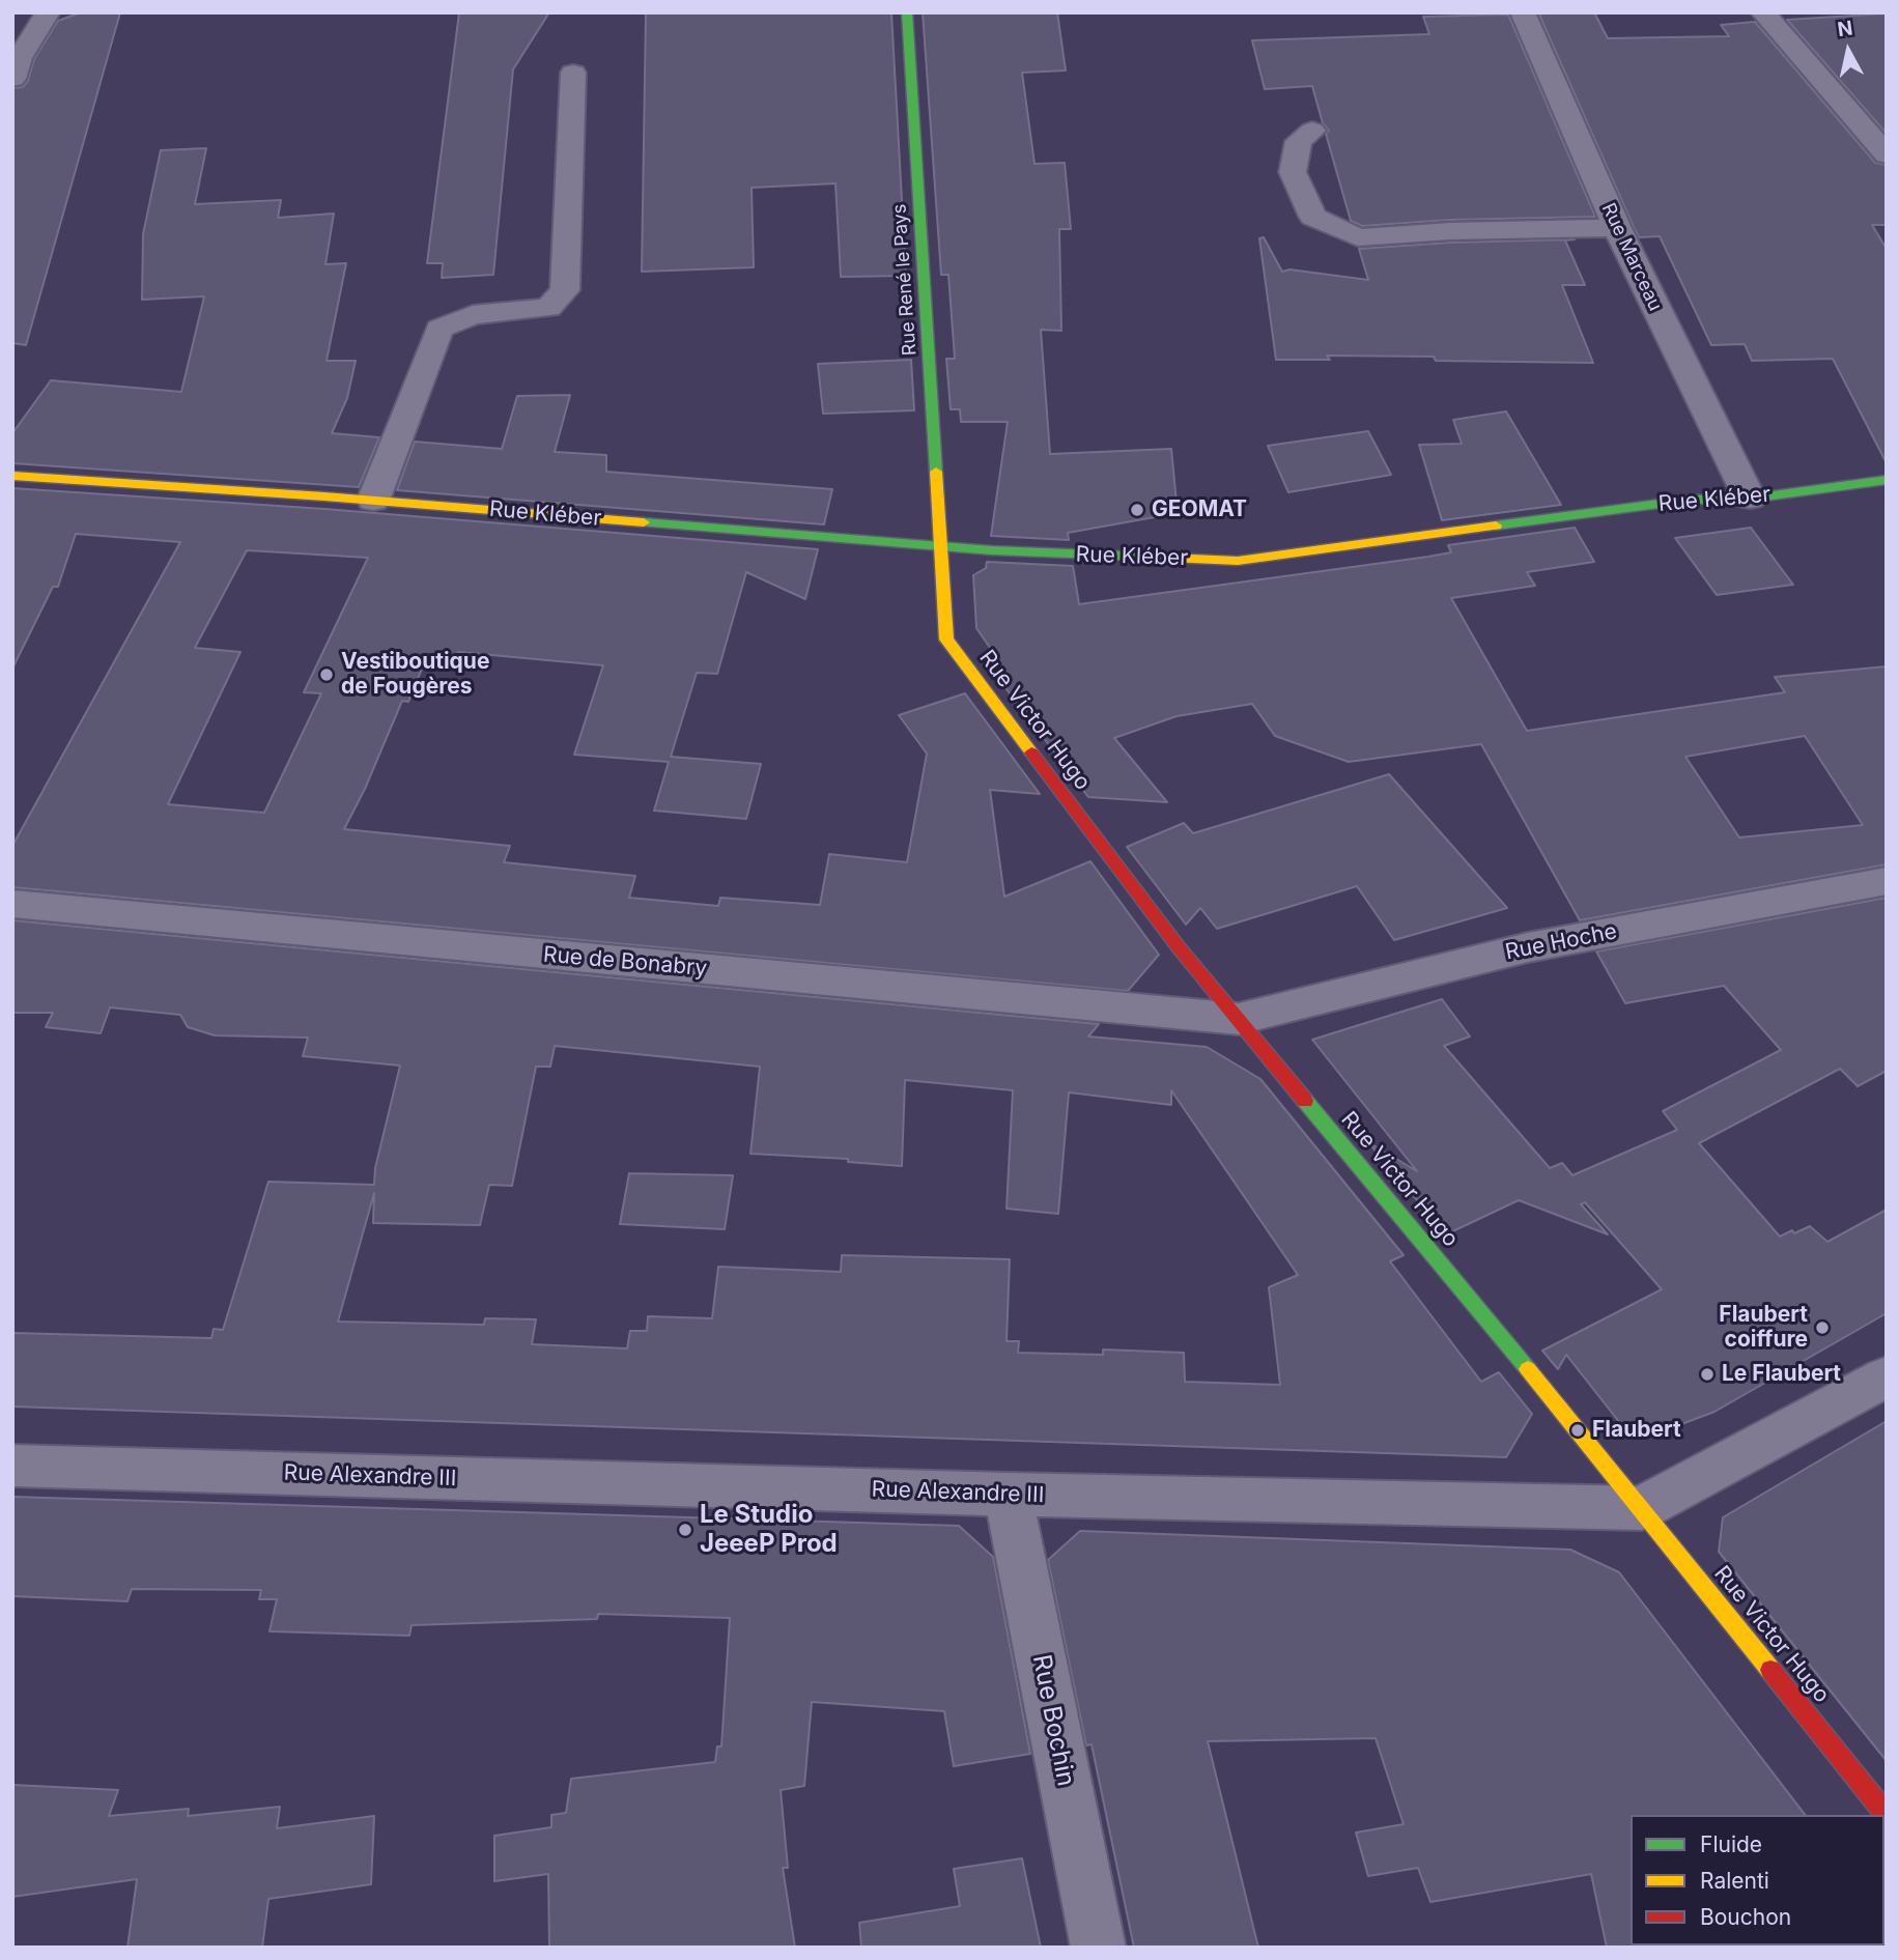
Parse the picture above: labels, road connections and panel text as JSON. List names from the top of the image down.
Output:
{
  "streets": {
    "street": [
      "Rue Marceau",
      "Rue René le Pays",
      "Rue Kléber",
      "Rue Victor Hugo",
      "Rue Hoche",
      "Rue de Bonabry",
      "Rue Alexandre III",
      "Rue Bochin"
    ]
  },
  "crossings": [
    ["Rue Marceau", "Rue Kléber"],
    ["Rue René le Pays", "Rue Kléber"],
    ["Rue René le Pays", "Rue Victor Hugo"],
    ["Rue Kléber", "Rue Victor Hugo"],
    ["Rue Victor Hugo", "Rue Hoche"],
    ["Rue Victor Hugo", "Rue de Bonabry"],
    ["Rue Victor Hugo", "Rue Alexandre III"],
    ["Rue Hoche", "Rue de Bonabry"],
    ["Rue Alexandre III", "Rue Bochin"]
  ],
  "places": [
    "GEOMAT",
    "Vestiboutique de Fougères",
    "Flaubert coiffure",
    "Le Flaubert",
    "Flaubert",
    "Le Studio JeeeP Prod"
  ],
  "legend": ["Fluide", "Ralenti", "Bouchon"],
  "north": "top"
}
